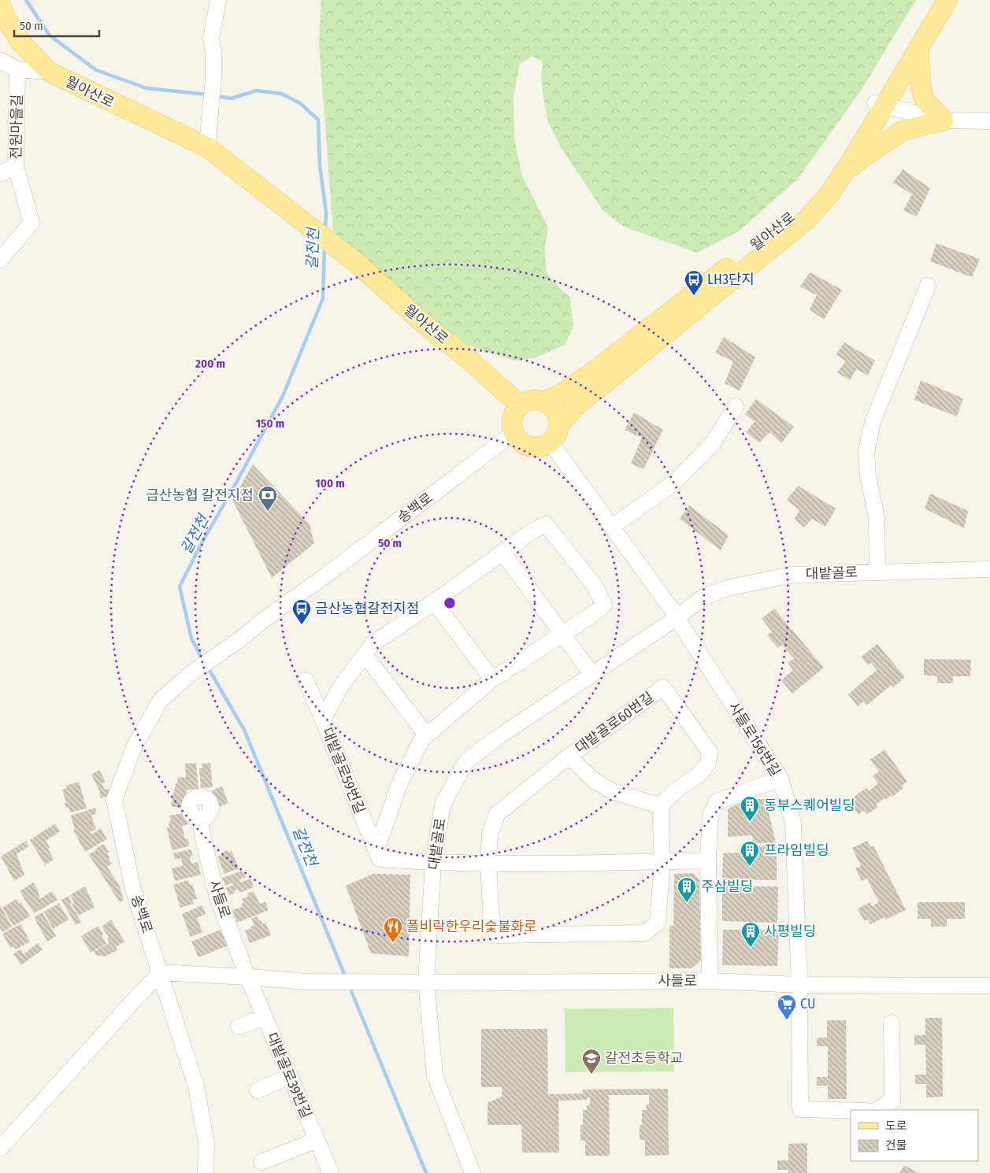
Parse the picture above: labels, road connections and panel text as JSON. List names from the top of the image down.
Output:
{
  "streets": {
    "main road": ["월아산로"],
    "street": [
      "전원마을길",
      "송백로",
      "대밭골로",
      "대밭골로60번길",
      "사들로156번길",
      "대밭골로59번길",
      "사들로",
      "대밭골로39번길"
    ]
  },
  "crossings": [
    ["월아산로", "송백로"],
    ["월아산로", "사들로156번길"],
    ["송백로", "사들로156번길"],
    ["대밭골로", "사들로156번길"],
    ["대밭골로", "대밭골로59번길"],
    ["대밭골로", "사들로"],
    ["사들로156번길", "사들로"],
    ["사들로", "대밭골로39번길"]
  ],
  "water": ["갈전천"],
  "places": {
    "bus stop": ["LH3단지", "금산농협갈전지점"],
    "bank": ["금산농협 갈전지점"],
    "building": [
      "동부스퀘어빌딩",
      "프라임빌딩",
      "주삼빌딩",
      "사평빌딩"
    ],
    "restaurant": ["폴비락한우리숯불화로"],
    "supermarket": ["CU"],
    "school or university": ["갈전초등학교"]
  },
  "legend": ["도로", "건물"],
  "scale_bar": "50 m",
  "rings": [
    "200 m",
    "150 m",
    "100 m",
    "50 m"
  ]
}
